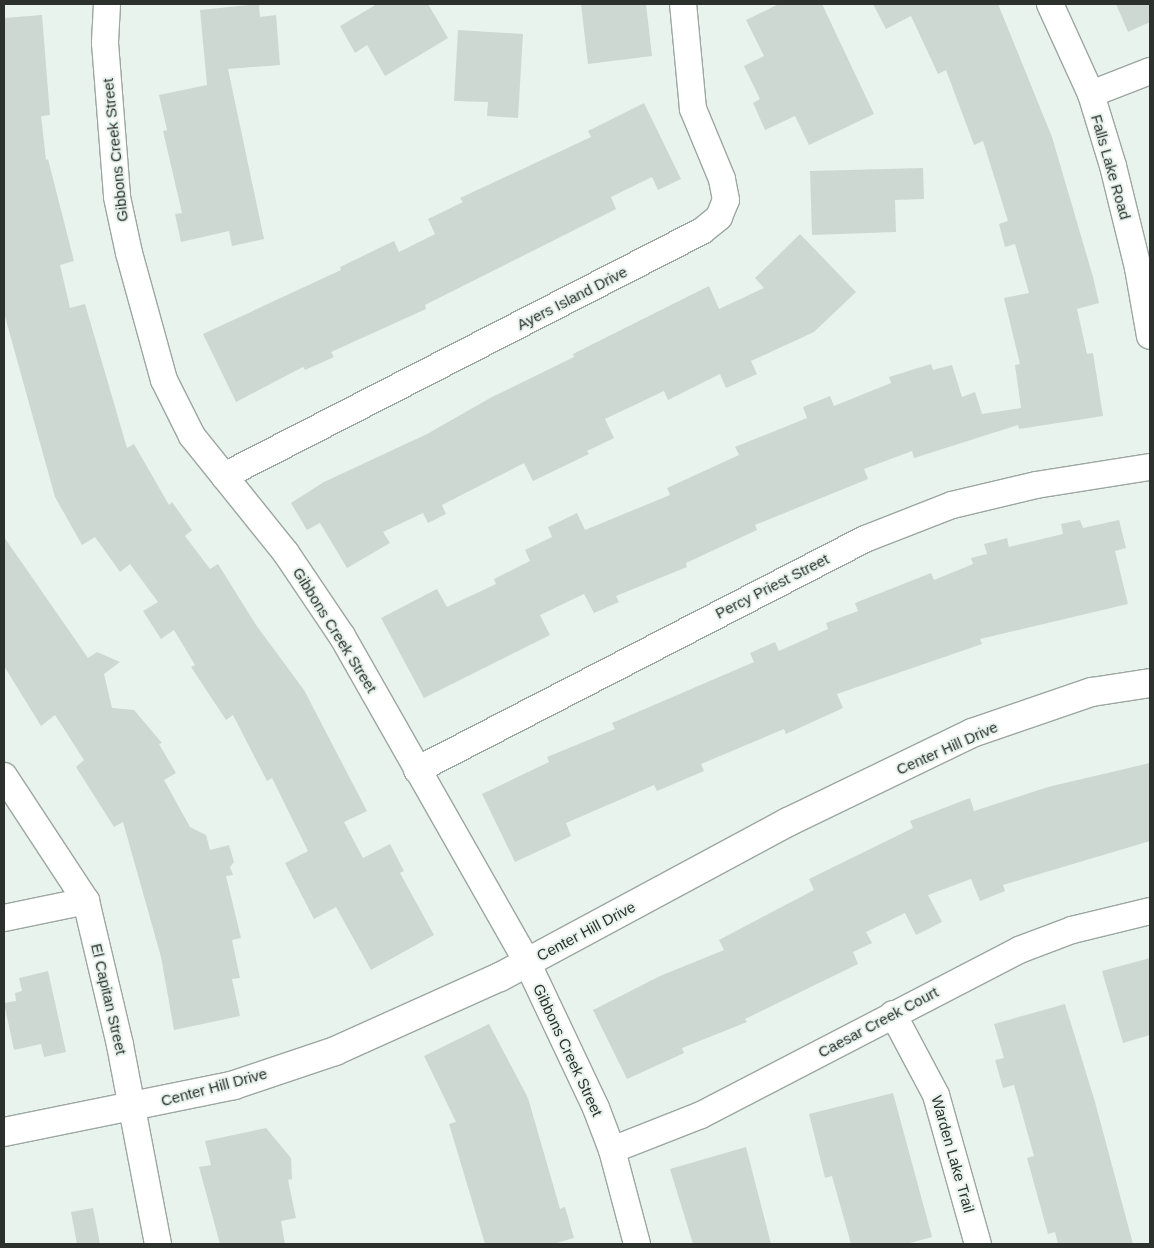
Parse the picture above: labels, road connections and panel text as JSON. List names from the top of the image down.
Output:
{
  "streets": {
    "street": [
      "Gibbons Creek Street",
      "Falls Lake Road",
      "Ayers Island Drive",
      "Percy Priest Street",
      "Center Hill Drive",
      "El Capitan Street",
      "Caesar Creek Court",
      "Warden Lake Trail"
    ]
  },
  "crossings": [
    ["Gibbons Creek Street", "Ayers Island Drive"],
    ["Gibbons Creek Street", "Percy Priest Street"],
    ["Gibbons Creek Street", "Center Hill Drive"],
    ["Gibbons Creek Street", "Caesar Creek Court"],
    ["Center Hill Drive", "El Capitan Street"],
    ["Caesar Creek Court", "Warden Lake Trail"]
  ]
}
